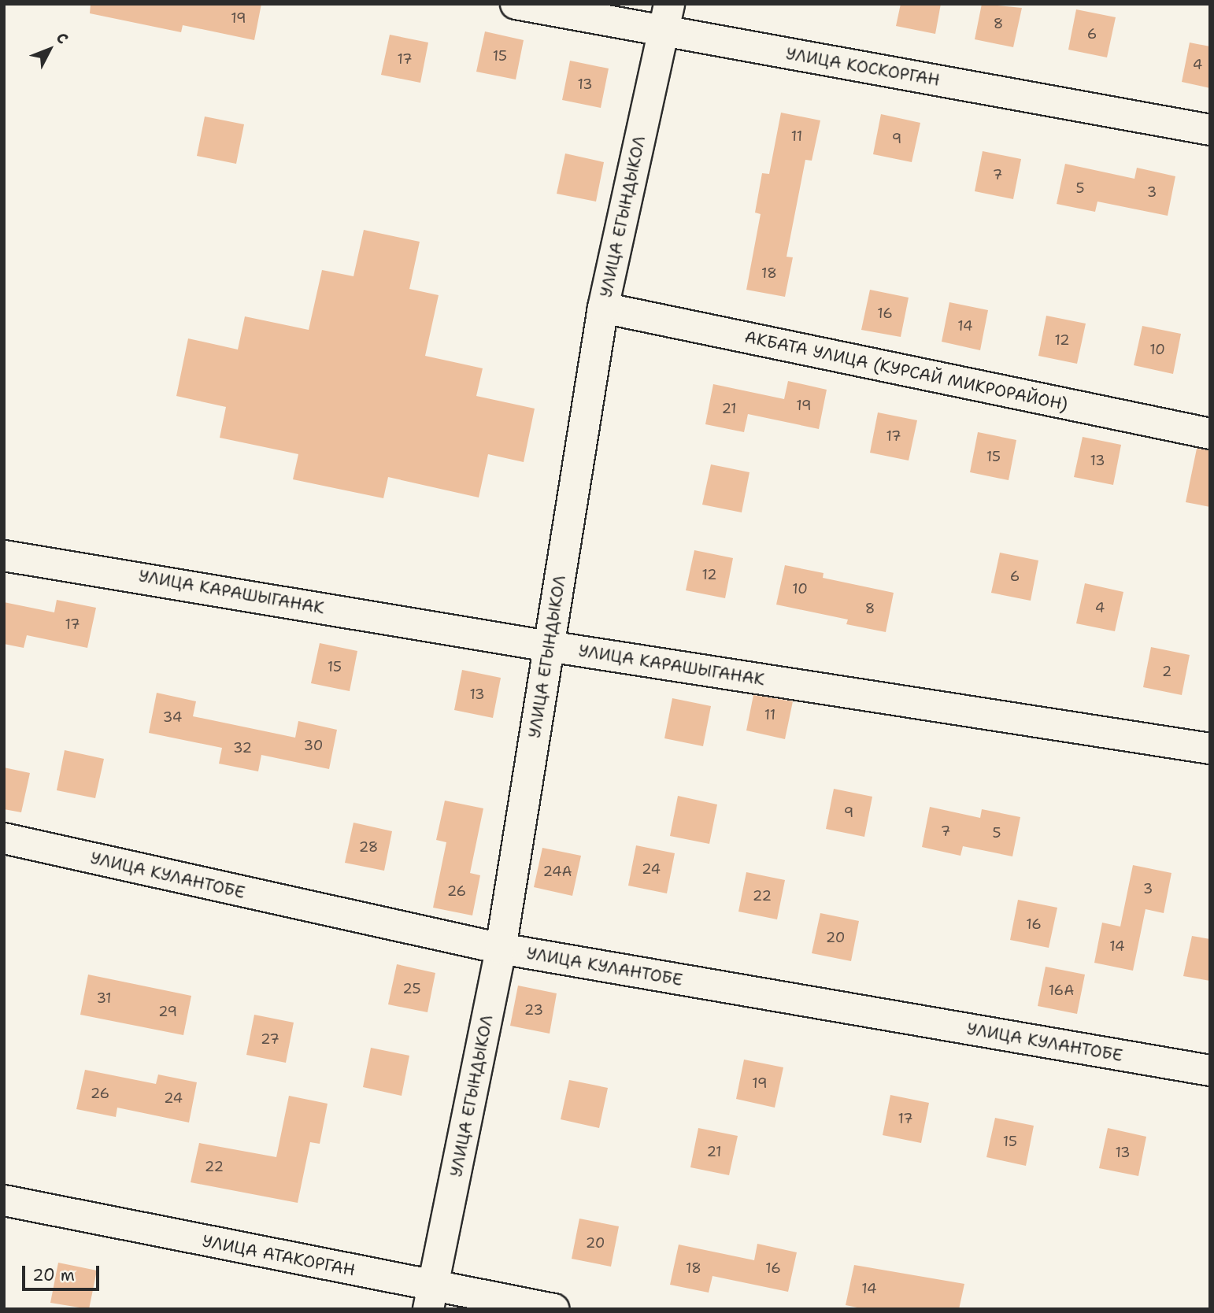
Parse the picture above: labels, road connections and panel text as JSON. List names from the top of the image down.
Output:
{
  "streets": {
    "street": [
      "УЛИЦА КОСКОРГАН",
      "УЛИЦА ЕГЫНДЫКОЛ",
      "АКБАТА УЛИЦА (КУРСАЙ МИКРОРАЙОН)",
      "УЛИЦА КАРАШЫГАНАК",
      "УЛИЦА КУЛАНТОБЕ",
      "УЛИЦА АТАКОРГАН"
    ]
  },
  "crossings": [
    ["УЛИЦА КОСКОРГАН", "УЛИЦА ЕГЫНДЫКОЛ"],
    ["УЛИЦА ЕГЫНДЫКОЛ", "АКБАТА УЛИЦА (КУРСАЙ МИКРОРАЙОН)"],
    ["УЛИЦА ЕГЫНДЫКОЛ", "УЛИЦА КАРАШЫГАНАК"],
    ["УЛИЦА ЕГЫНДЫКОЛ", "УЛИЦА КУЛАНТОБЕ"],
    ["УЛИЦА ЕГЫНДЫКОЛ", "УЛИЦА АТАКОРГАН"]
  ],
  "house_numbers": [
    "19",
    "8",
    "6",
    "15",
    "17",
    "4",
    "13",
    "11",
    "9",
    "7",
    "5",
    "3",
    "18",
    "16",
    "14",
    "12",
    "10",
    "19",
    "21",
    "17",
    "15",
    "13",
    "12",
    "6",
    "10",
    "4",
    "8",
    "17",
    "15",
    "2",
    "13",
    "11",
    "34",
    "30",
    "32",
    "9",
    "7",
    "5",
    "28",
    "24",
    "24А",
    "3",
    "26",
    "22",
    "16",
    "20",
    "14",
    "25",
    "16А",
    "31",
    "23",
    "29",
    "27",
    "19",
    "26",
    "24",
    "17",
    "15",
    "21",
    "13",
    "22",
    "20",
    "18",
    "16",
    "14"
  ],
  "scale_bar": "20 m",
  "north": "top right"
}
